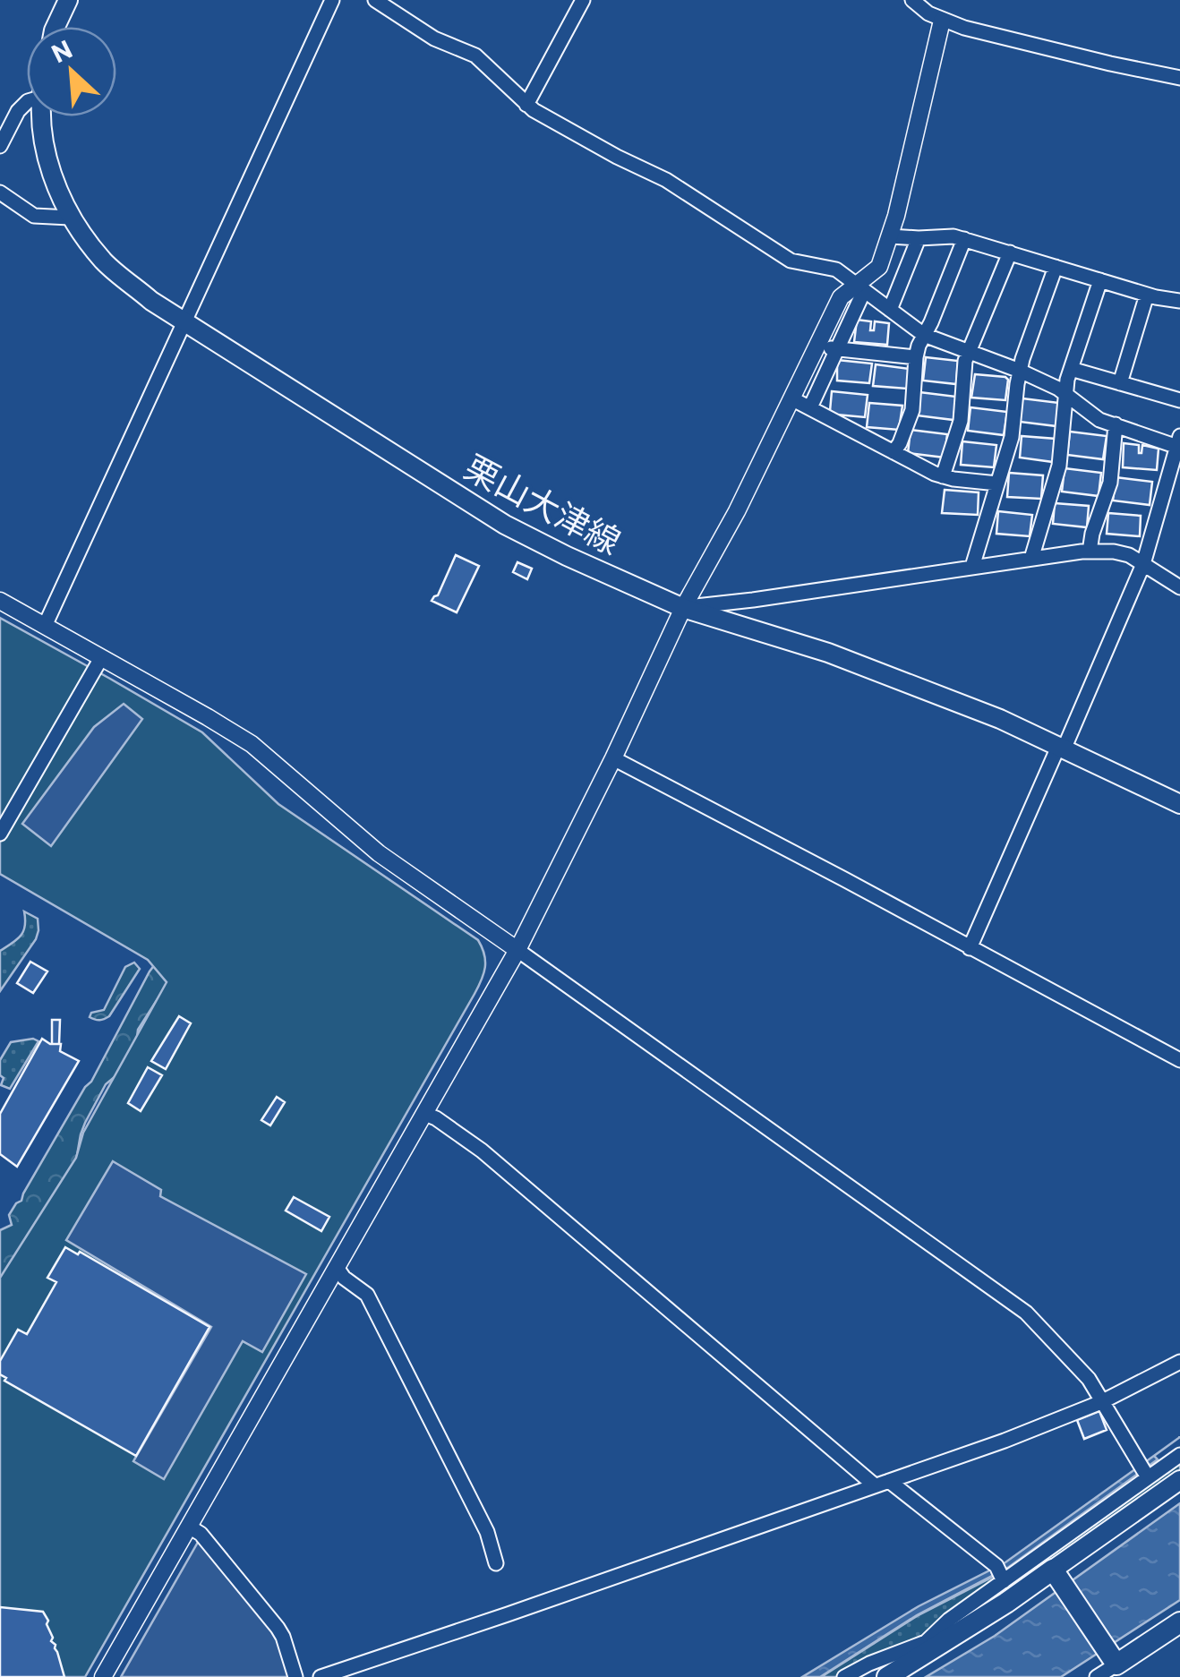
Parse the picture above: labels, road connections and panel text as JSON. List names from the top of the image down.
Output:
{
  "streets": {
    "main road": ["栗山大津線"]
  },
  "north": "top left"
}
